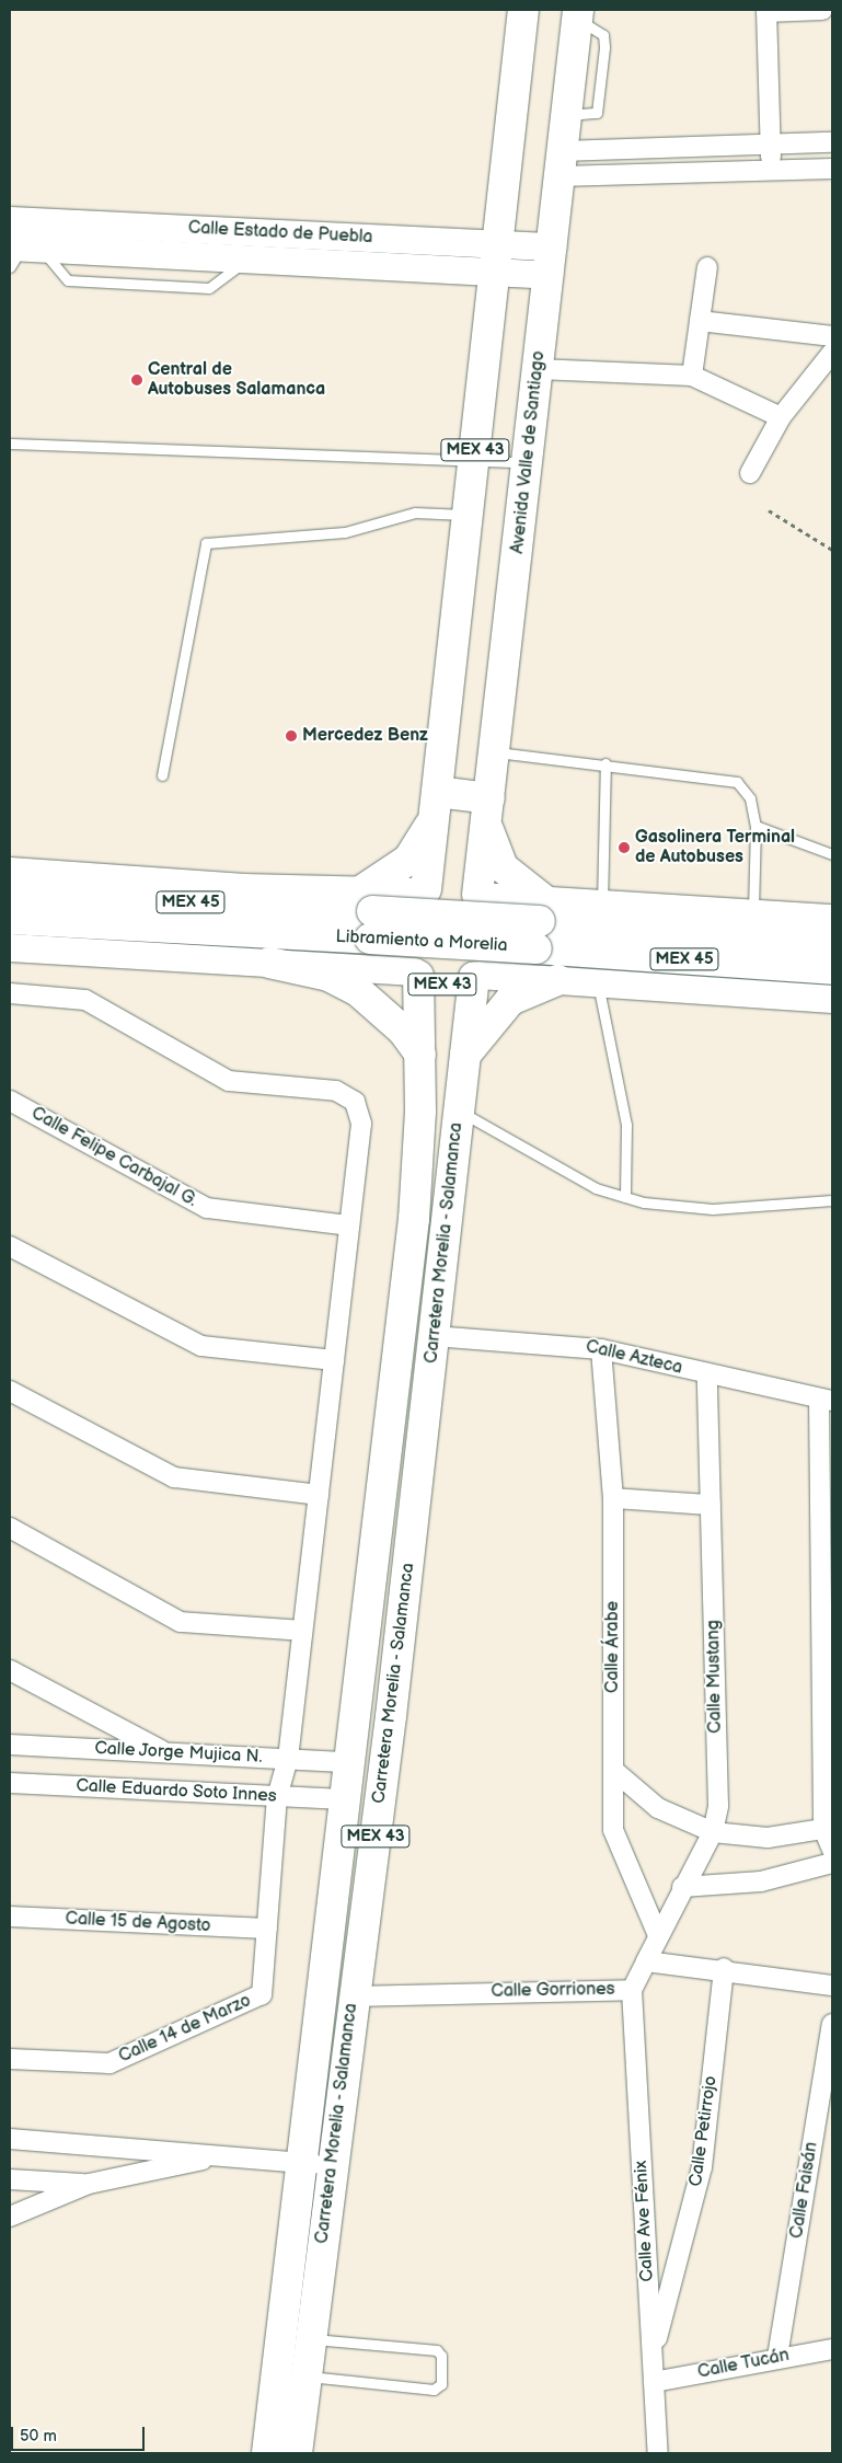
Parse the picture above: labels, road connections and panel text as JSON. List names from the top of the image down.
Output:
{
  "streets": {
    "main road": [
      "Calle Estado de Puebla",
      "MEX 43",
      "Avenida Valle de Santiago",
      "MEX 45",
      "Libramiento a Morelia",
      "Carretera Morelia - Salamanca"
    ],
    "street": [
      "Calle Felipe Carbajal G.",
      "Calle Azteca",
      "Calle Árabe",
      "Calle Mustang",
      "Calle Jorge Mujica N.",
      "Calle Eduardo Soto Innes",
      "Calle 15 de Agosto",
      "Calle Gorriones",
      "Calle 14 de Marzo",
      "Calle Petirrojo",
      "Calle Faisán",
      "Calle Ave Fénix",
      "Calle Tucán"
    ]
  },
  "crossings": [
    ["Calle Estado de Puebla", "MEX 43"],
    ["Calle Estado de Puebla", "Avenida Valle de Santiago"],
    ["MEX 43", "Avenida Valle de Santiago"],
    ["MEX 43", "Carretera Morelia - Salamanca"],
    ["Avenida Valle de Santiago", "Carretera Morelia - Salamanca"],
    ["Calle Felipe Carbajal G.", "Calle 14 de Marzo"],
    ["Carretera Morelia - Salamanca", "Calle Azteca"],
    ["Carretera Morelia - Salamanca", "Calle Jorge Mujica N."],
    ["Carretera Morelia - Salamanca", "Calle Eduardo Soto Innes"],
    ["Carretera Morelia - Salamanca", "Calle Gorriones"],
    ["Calle Azteca", "Calle Árabe"],
    ["Calle Azteca", "Calle Mustang"],
    ["Calle Árabe", "Calle Mustang"],
    ["Calle Mustang", "Calle Gorriones"],
    ["Calle Jorge Mujica N.", "Calle 14 de Marzo"],
    ["Calle Eduardo Soto Innes", "Calle 14 de Marzo"],
    ["Calle 15 de Agosto", "Calle 14 de Marzo"],
    ["Calle Gorriones", "Calle Ave Fénix"],
    ["Calle Petirrojo", "Calle Ave Fénix"],
    ["Calle Faisán", "Calle Tucán"],
    ["Calle Ave Fénix", "Calle Tucán"]
  ],
  "places": ["Central de Autobuses Salamanca", "Mercedez Benz", "Gasolinera Terminal de Autobuses"],
  "scale_bar": "50 m"
}
